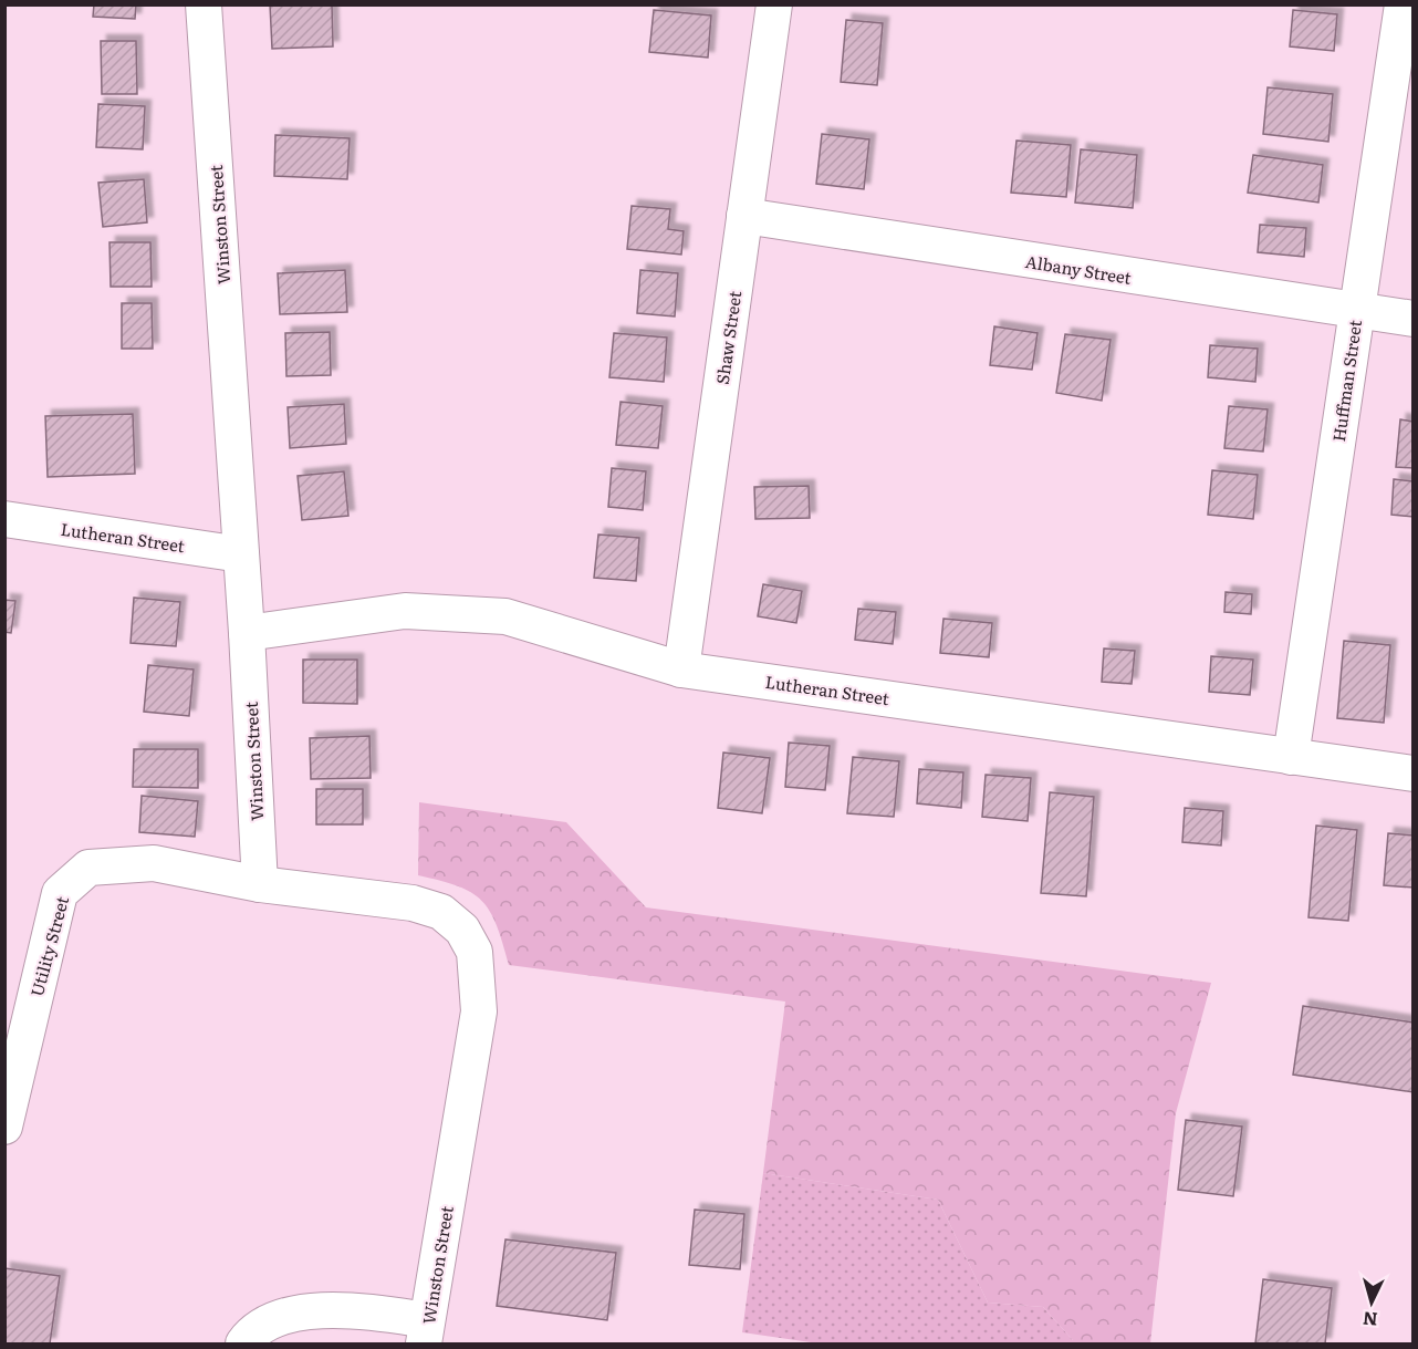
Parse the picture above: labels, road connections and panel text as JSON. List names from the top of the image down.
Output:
{
  "streets": {
    "street": [
      "Winston Street",
      "Albany Street",
      "Shaw Street",
      "Huffman Street",
      "Lutheran Street",
      "Utility Street"
    ]
  },
  "crossings": [
    ["Winston Street", "Lutheran Street"],
    ["Winston Street", "Utility Street"],
    ["Albany Street", "Shaw Street"],
    ["Albany Street", "Huffman Street"],
    ["Shaw Street", "Lutheran Street"],
    ["Huffman Street", "Lutheran Street"]
  ],
  "north": "bottom"
}
